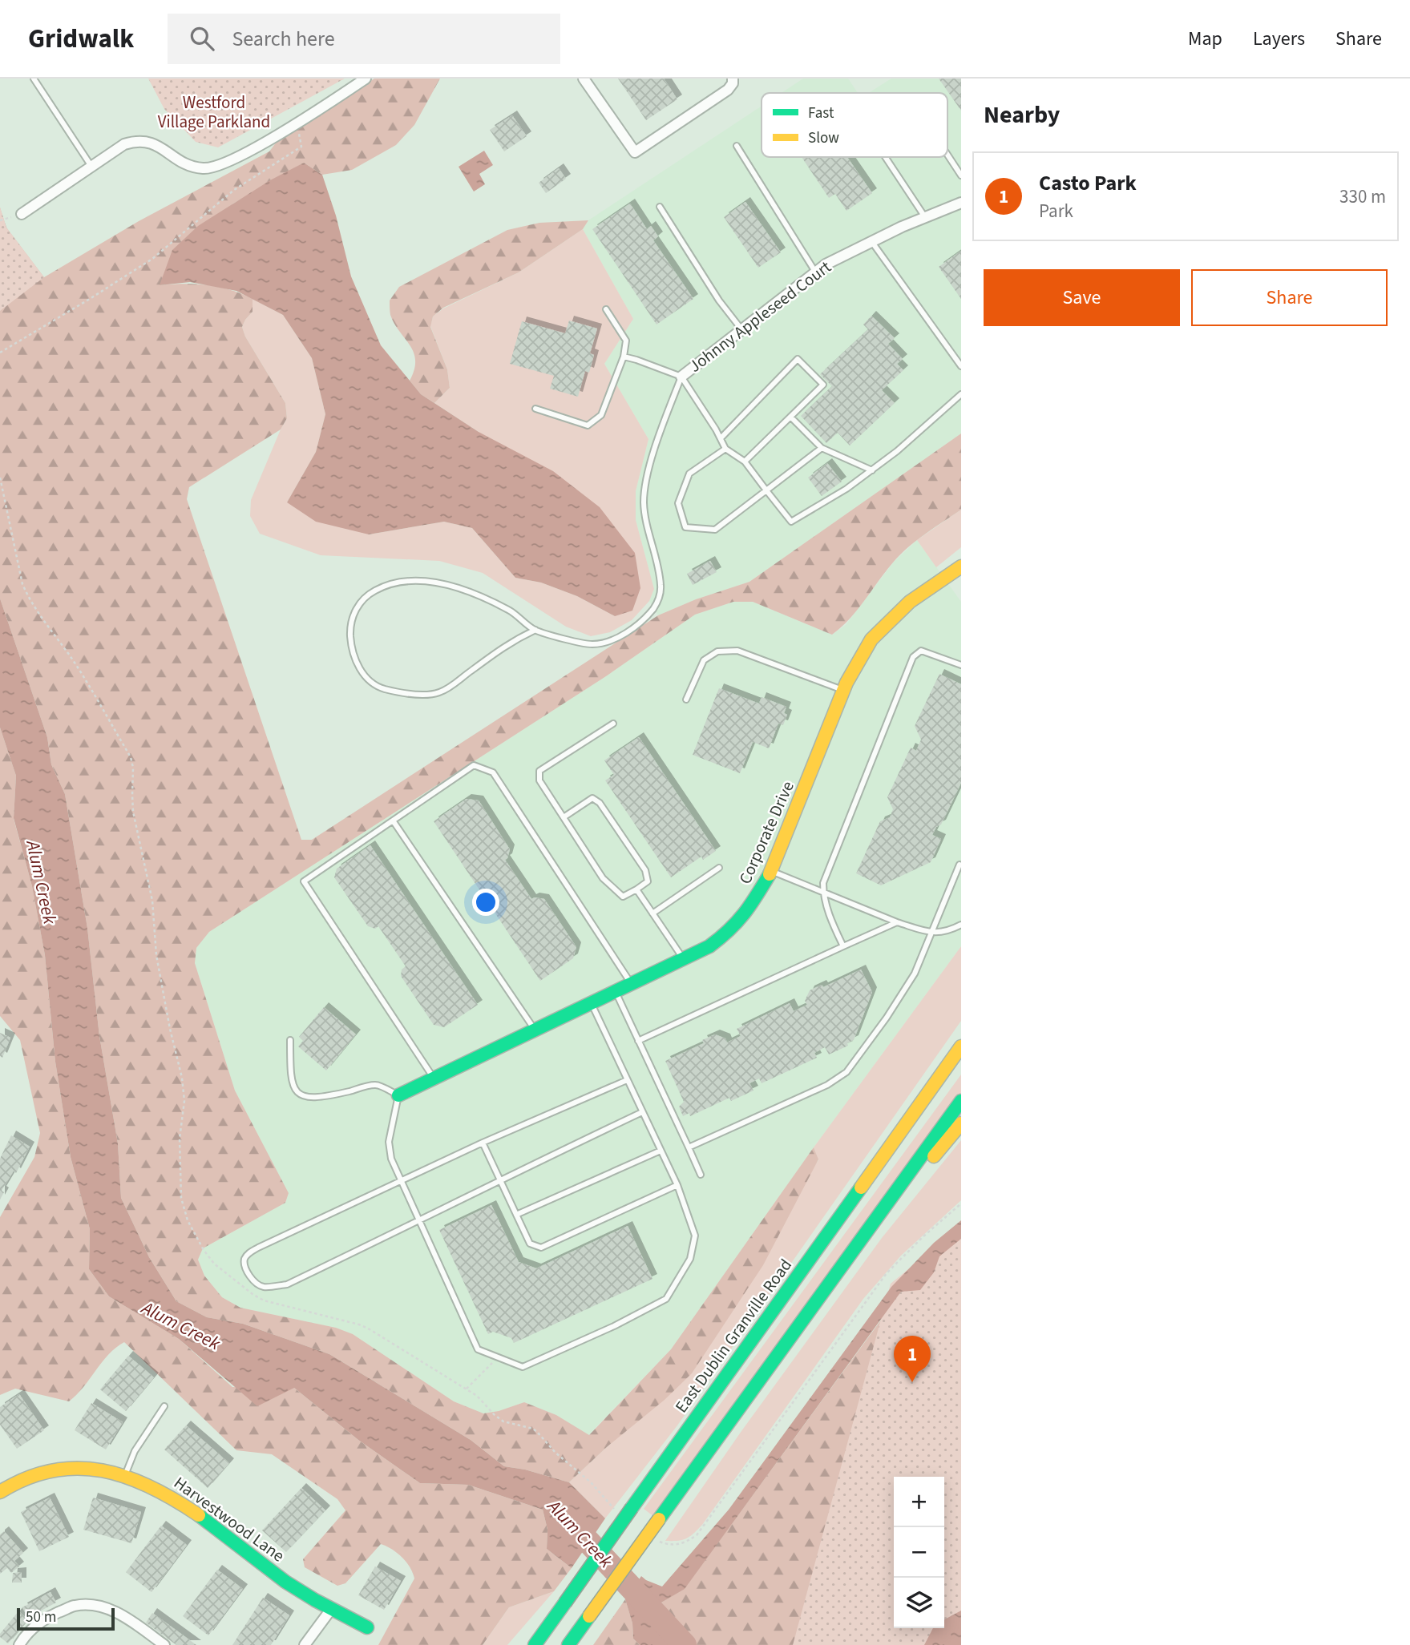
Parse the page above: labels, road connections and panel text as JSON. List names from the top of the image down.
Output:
{
  "streets": {
    "main road": ["Corporate Drive", "East Dublin Granville Road", "Harvestwood Lane"],
    "street": ["Johnny Appleseed Court"]
  },
  "water": ["Alum Creek"],
  "parks": ["Westford Village Parkland"],
  "legend": ["Fast", "Slow"],
  "scale_bar": "50 m",
  "page": {
    "header": "Gridwalk",
    "search": "Search here",
    "nav": ["Map", "Layers", "Share"],
    "heading": "Nearby",
    "list": [
      {
        "mark": "1",
        "name": "Casto Park",
        "note": "Park",
        "value": "330 m"
      }
    ],
    "buttons": ["Save", "Share"],
    "pins": "1",
    "map_buttons": ["+", "−"],
    "scale": "50 m"
  }
}
